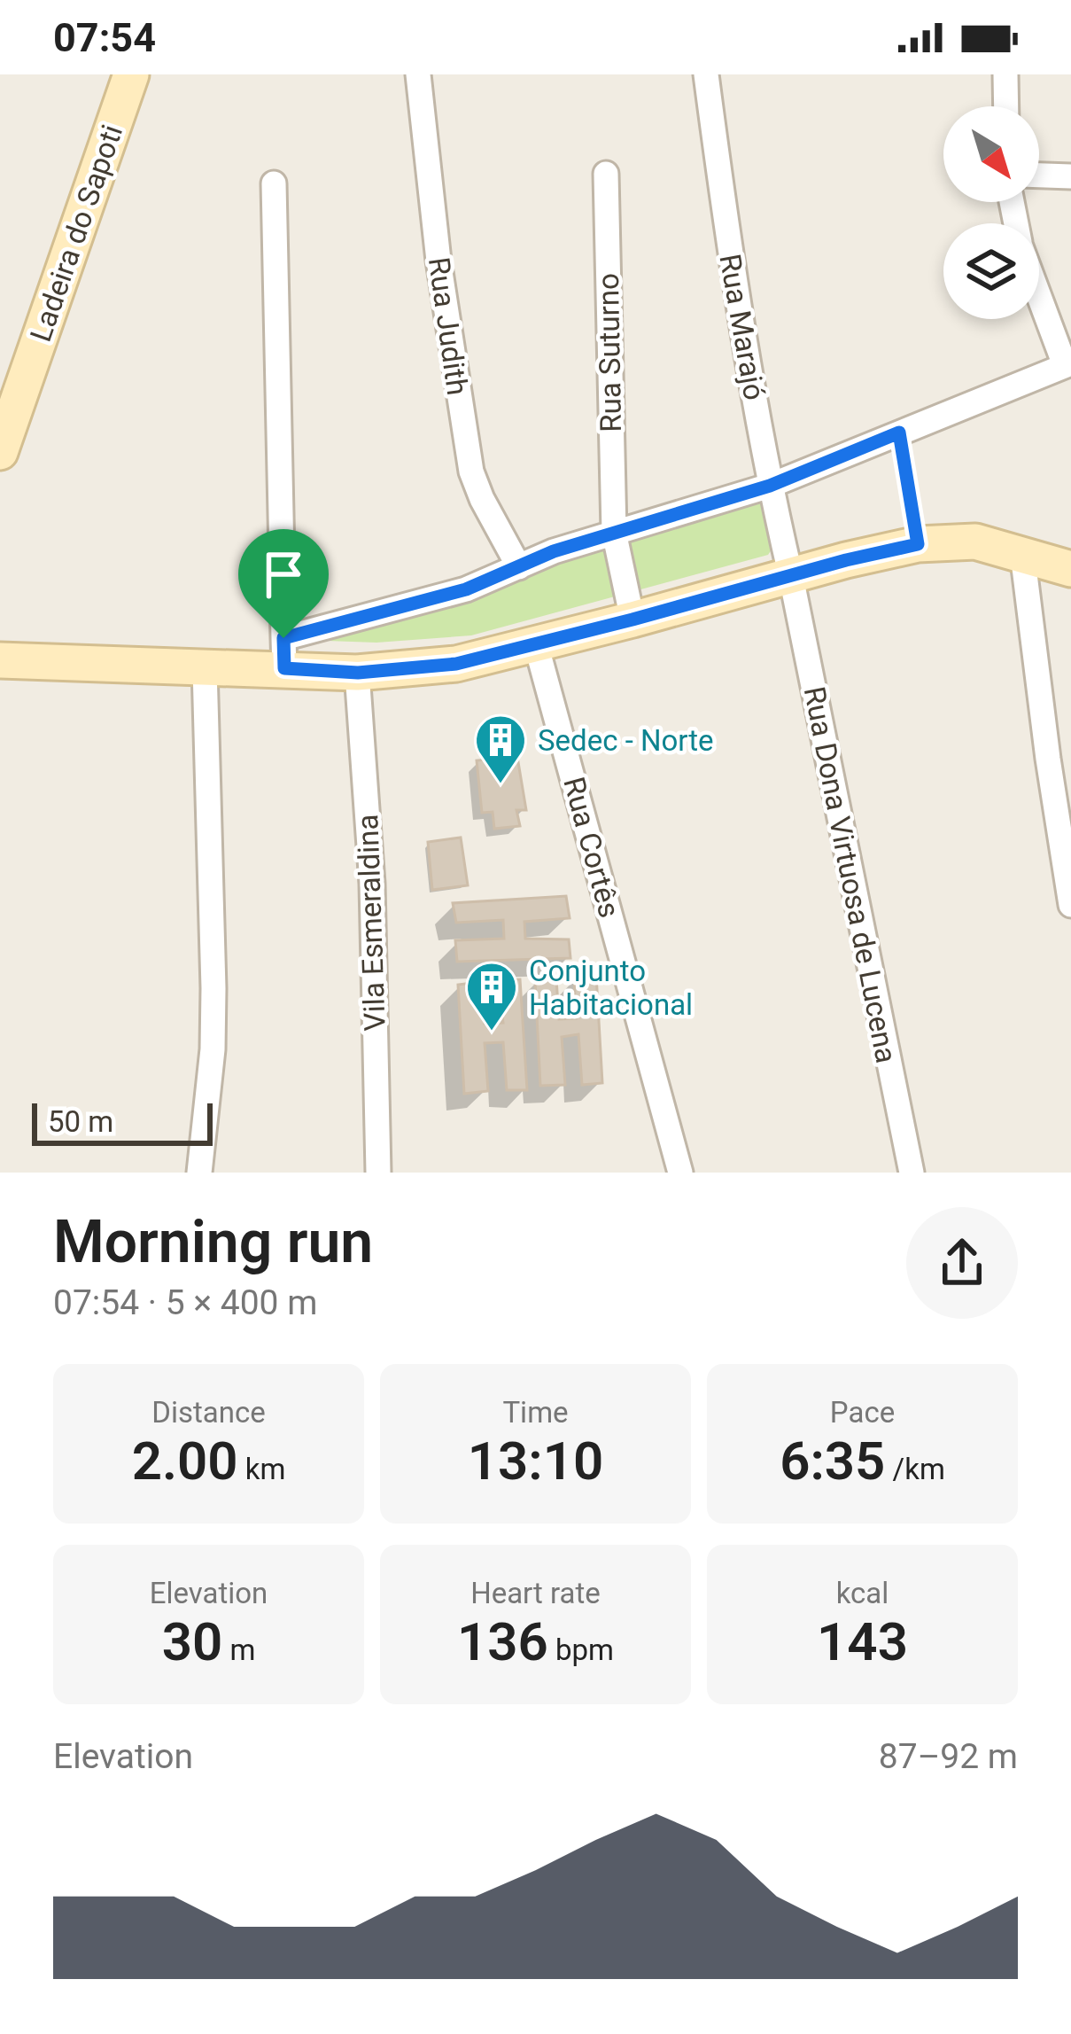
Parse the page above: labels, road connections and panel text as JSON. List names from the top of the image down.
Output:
{
  "streets": {
    "main road": ["Ladeira do Sapoti"],
    "street": [
      "Rua Judith",
      "Rua Marajó",
      "Rua Suturno",
      "Rua Cortês",
      "Rua Dona Virtuosa de Lucena",
      "Vila Esmeraldina"
    ]
  },
  "crossings": [
    ["Rua Marajó", "Rua Dona Virtuosa de Lucena"]
  ],
  "places": {
    "building": ["Sedec - Norte", "Conjunto Habitacional"]
  },
  "scale_bar": "50 m",
  "north": "bottom right",
  "page": {
    "status": "07:54",
    "scale": "50 m",
    "heading": ["Morning run", "07:54 · 5 × 400 m"],
    "stats": [
      ["Distance", "2.00 km"],
      ["Time", "13:10"],
      ["Pace", "6:35 /km"],
      ["Elevation", "30 m"],
      ["Heart rate", "136 bpm"],
      ["kcal", "143"]
    ],
    "chart": ["Elevation", "87–92 m"]
  }
}
